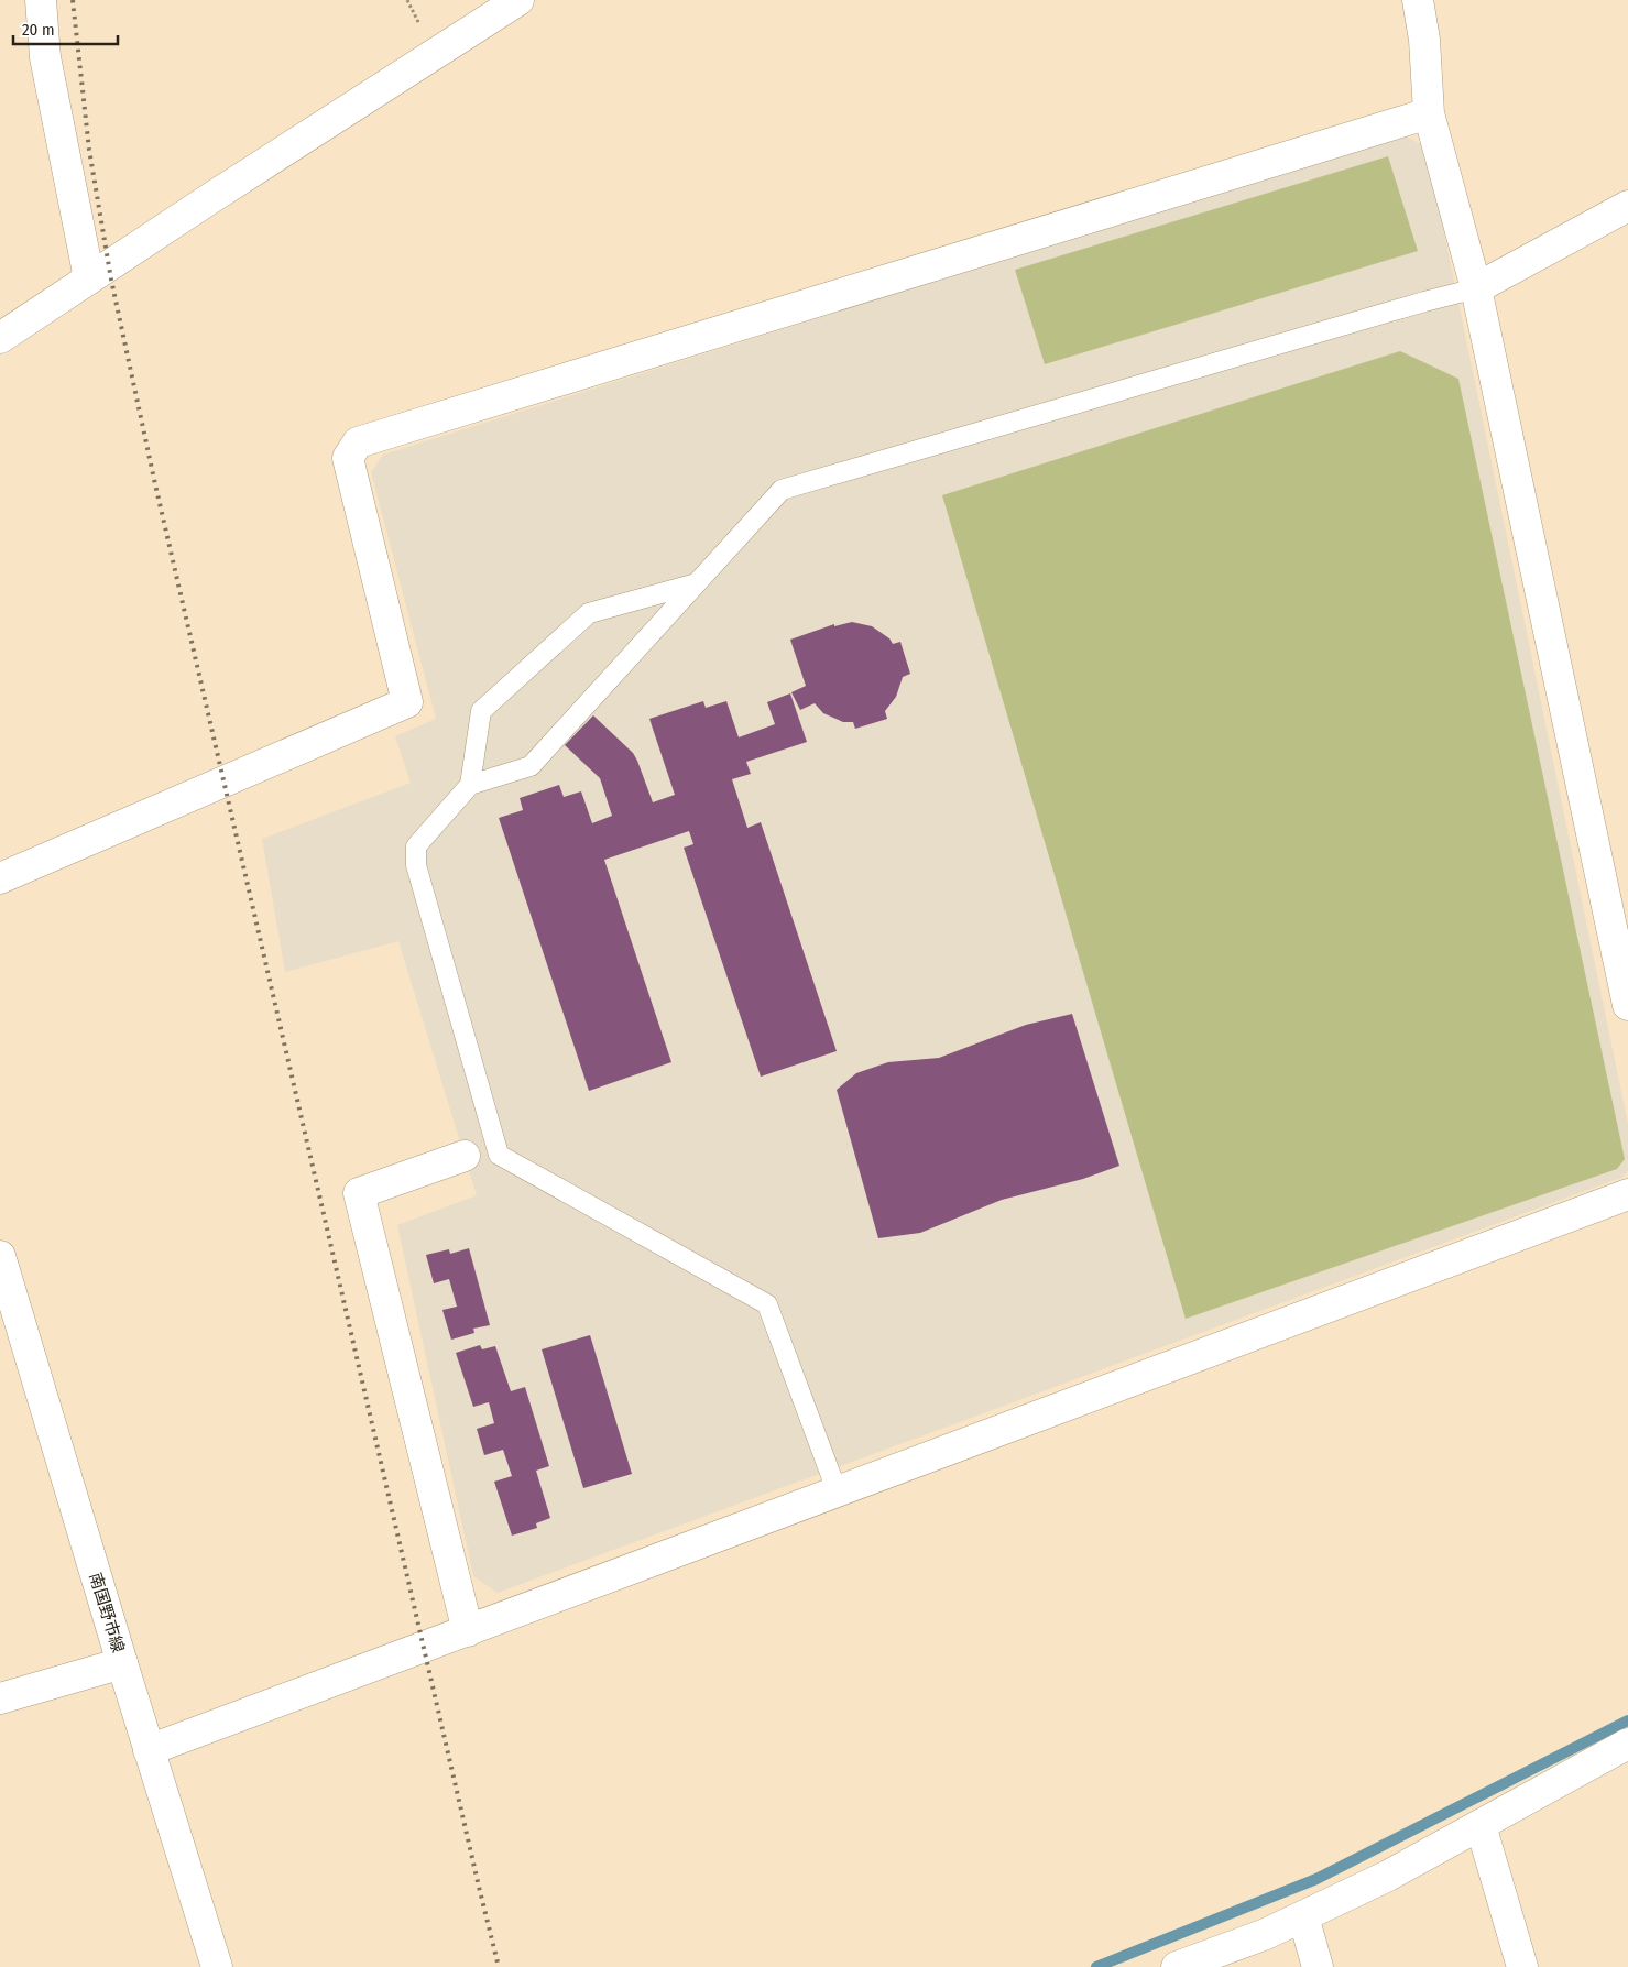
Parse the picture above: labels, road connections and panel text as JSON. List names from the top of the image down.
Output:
{
  "streets": {
    "street": ["南国野市線"]
  },
  "scale_bar": "20 m"
}
